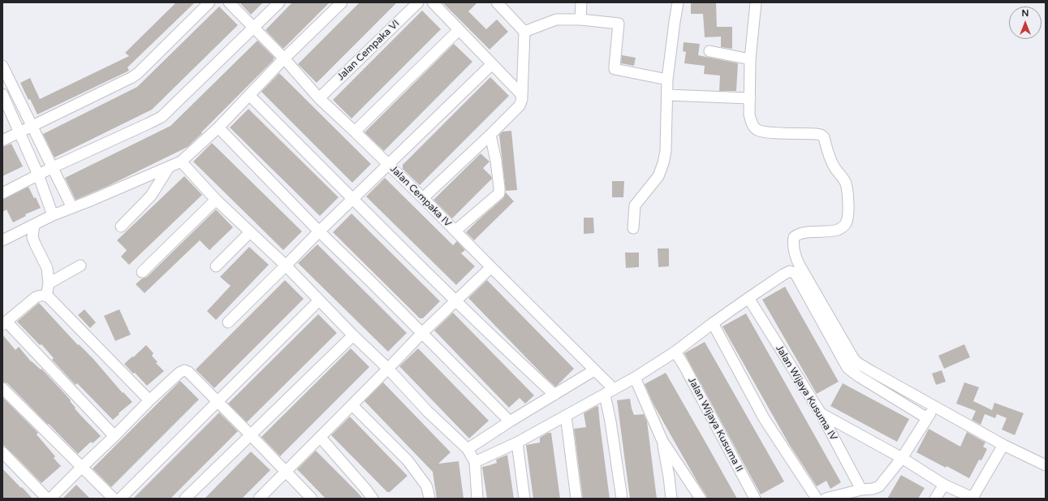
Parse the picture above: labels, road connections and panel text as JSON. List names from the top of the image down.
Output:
{
  "streets": {
    "street": [
      "Jalan Cempaka VI",
      "Jalan Cempaka IV",
      "Jalan Wijaya Kusuma IV",
      "Jalan Wijaya Kusuma II"
    ]
  },
  "crossings": [
    ["Jalan Cempaka VI", "Jalan Cempaka IV"]
  ],
  "north": "top"
}
